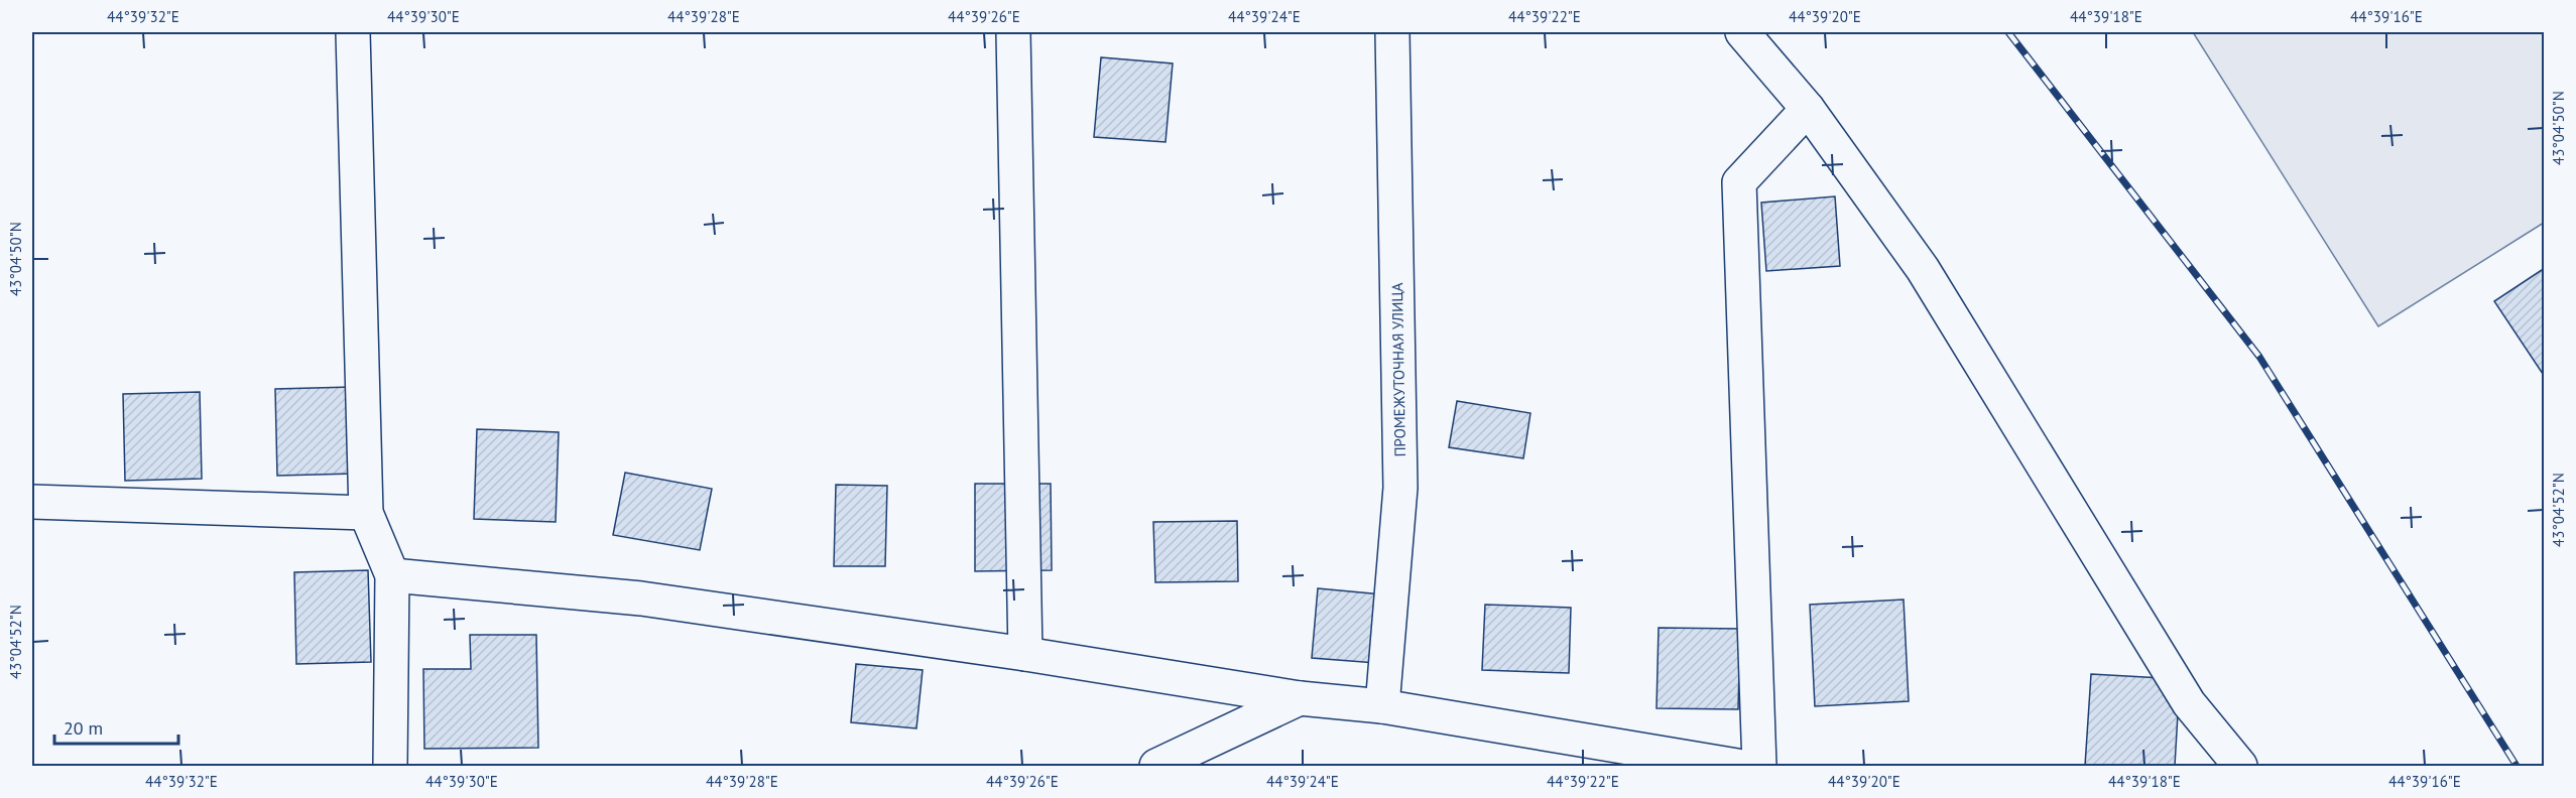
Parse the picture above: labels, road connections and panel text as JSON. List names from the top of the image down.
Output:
{
  "streets": {
    "street": ["ПРОМЕЖУТОЧНАЯ УЛИЦА"]
  },
  "scale_bar": "20 m",
  "coordinates": [
    "44°39'32\"E",
    "44°39'30\"E",
    "44°39'28\"E",
    "44°39'26\"E",
    "44°39'24\"E",
    "44°39'22\"E",
    "44°39'20\"E",
    "44°39'18\"E",
    "44°39'16\"E",
    "43°04'50\"N",
    "43°04'52\"N"
  ]
}
